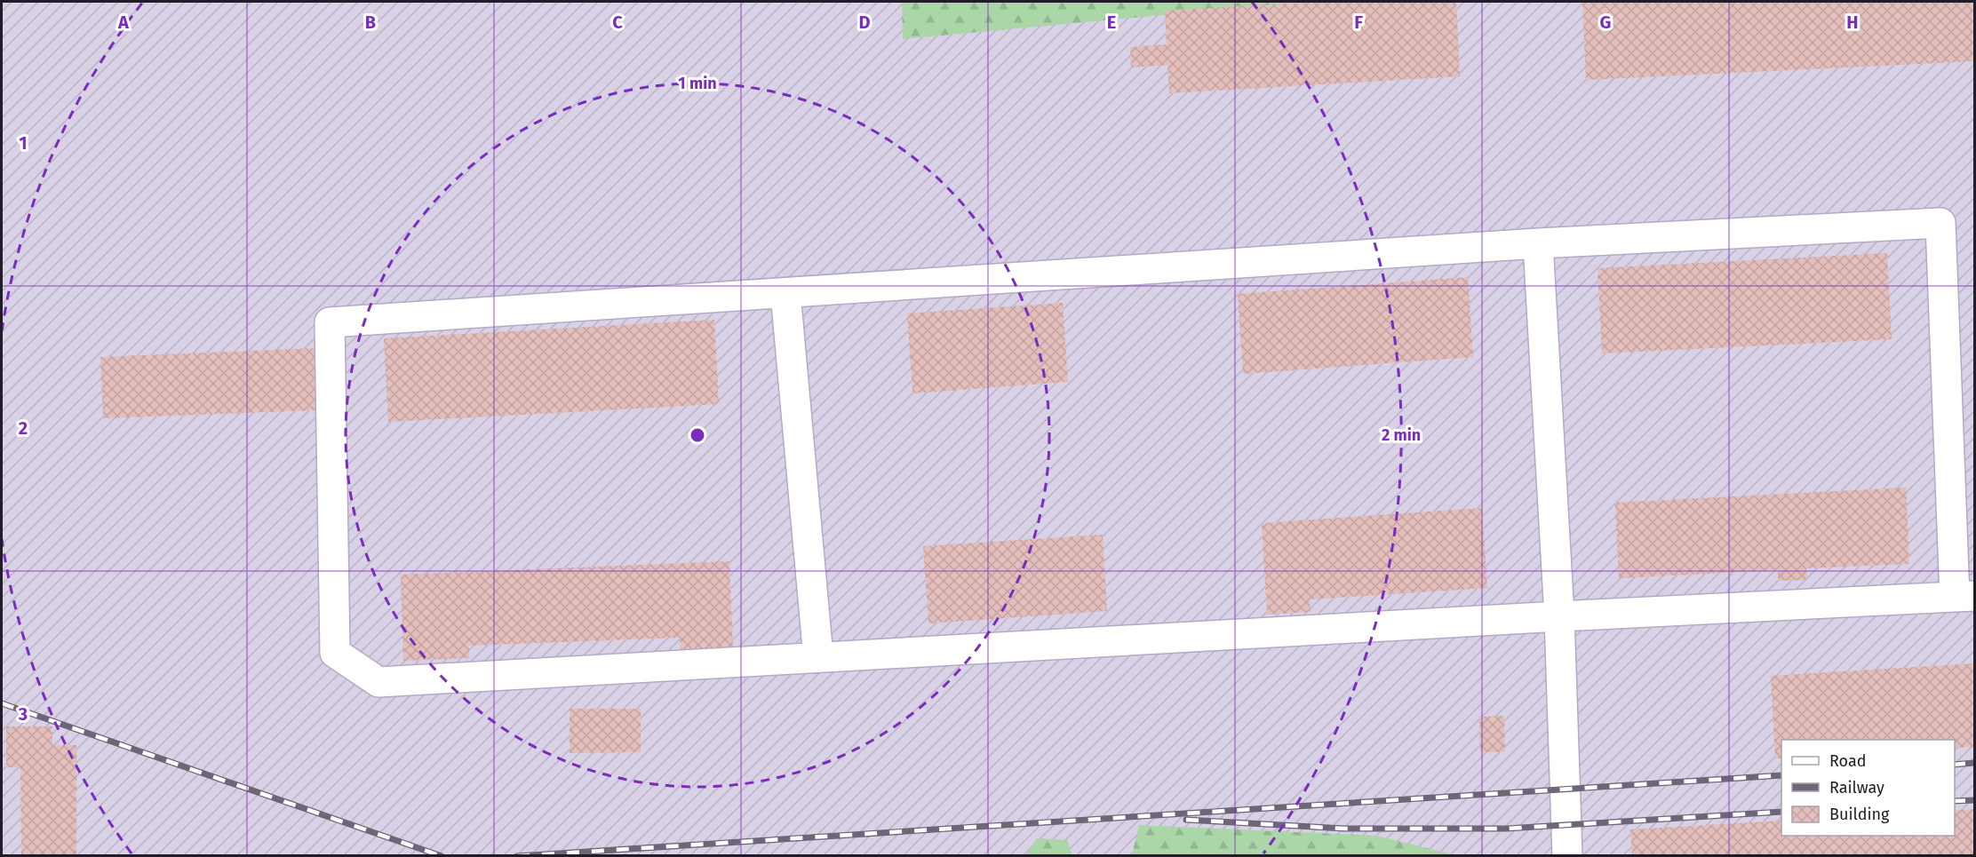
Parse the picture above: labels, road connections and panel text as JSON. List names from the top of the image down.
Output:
{
  "legend": ["Road", "Railway", "Building"],
  "grid": {
    "columns": [
      "A",
      "B",
      "C",
      "D",
      "E",
      "F",
      "G",
      "H"
    ],
    "rows": ["1", "2", "3"]
  },
  "rings": ["1 min", "2 min"]
}
